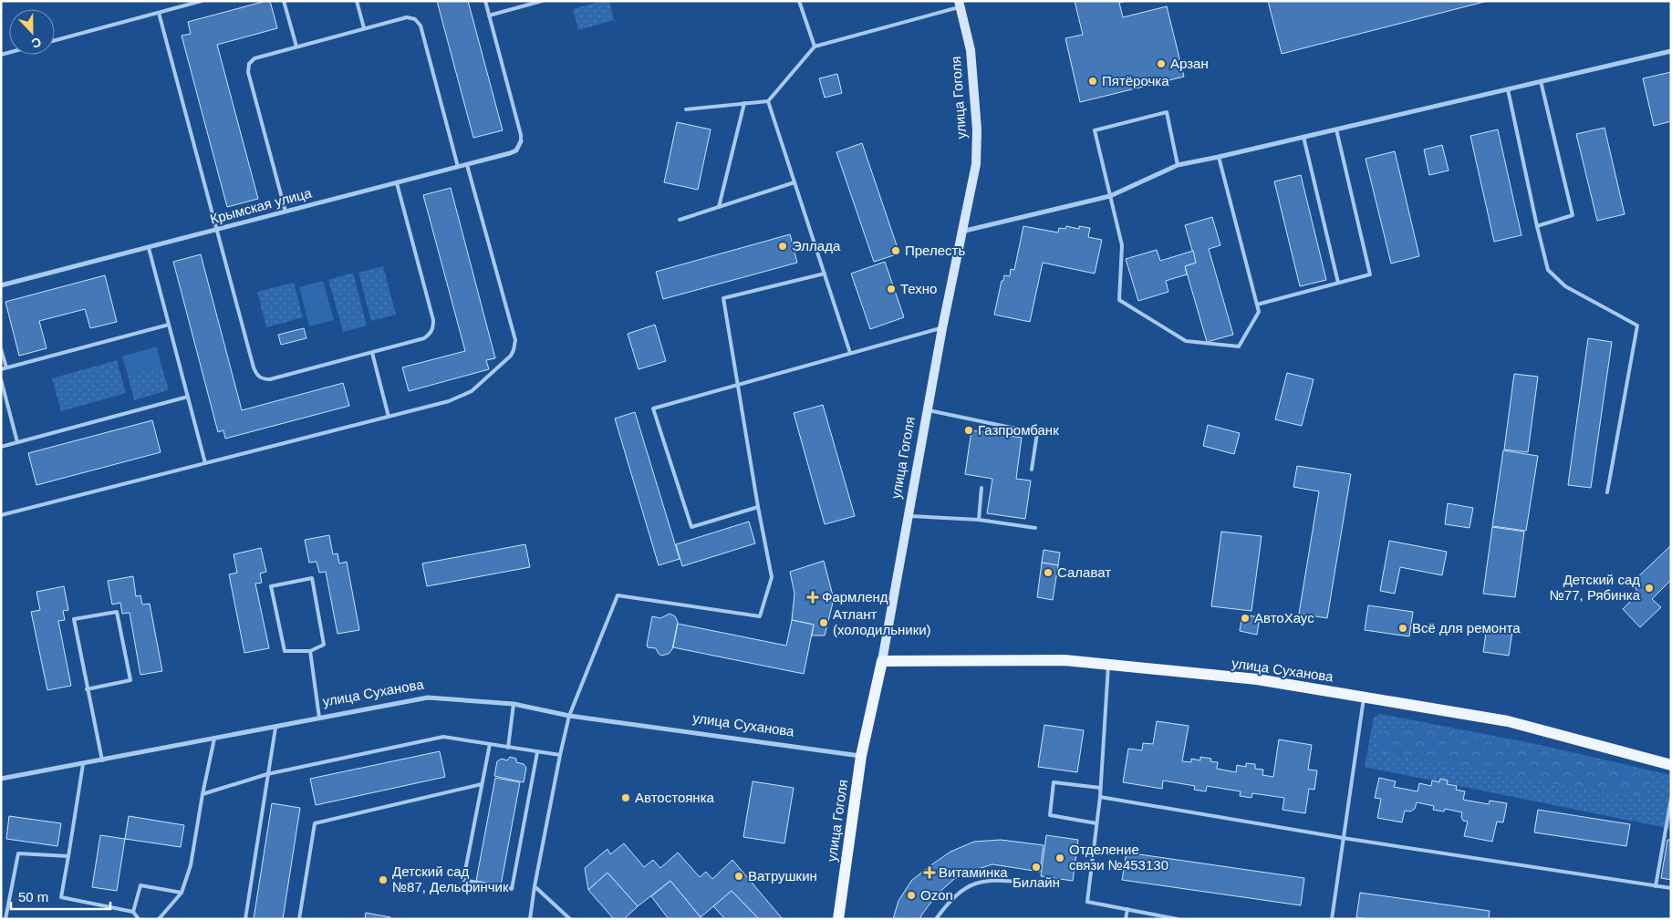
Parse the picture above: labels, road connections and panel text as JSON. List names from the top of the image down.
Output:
{
  "streets": {
    "main road": ["улица Гоголя", "улица Суханова"],
    "street": ["Крымская улица"]
  },
  "crossings": [
    ["улица Гоголя", "улица Суханова"]
  ],
  "places": {
    "other": [
      "Арзан",
      "Пятёрочка",
      "Эллада",
      "Прелесть",
      "Техно",
      "Газпромбанк",
      "Салават",
      "Детский сад №77, Рябинка",
      "АвтоХаус",
      "Атлант (холодильники)",
      "Всё для ремонта",
      "Автостоянка",
      "Отделение связи №453130",
      "Билайн",
      "Ватрушкин",
      "Детский сад №87, Дельфинчик",
      "Ozon"
    ],
    "health": ["Фармленд", "Витаминка"]
  },
  "scale_bar": "50 m",
  "north": "bottom"
}
